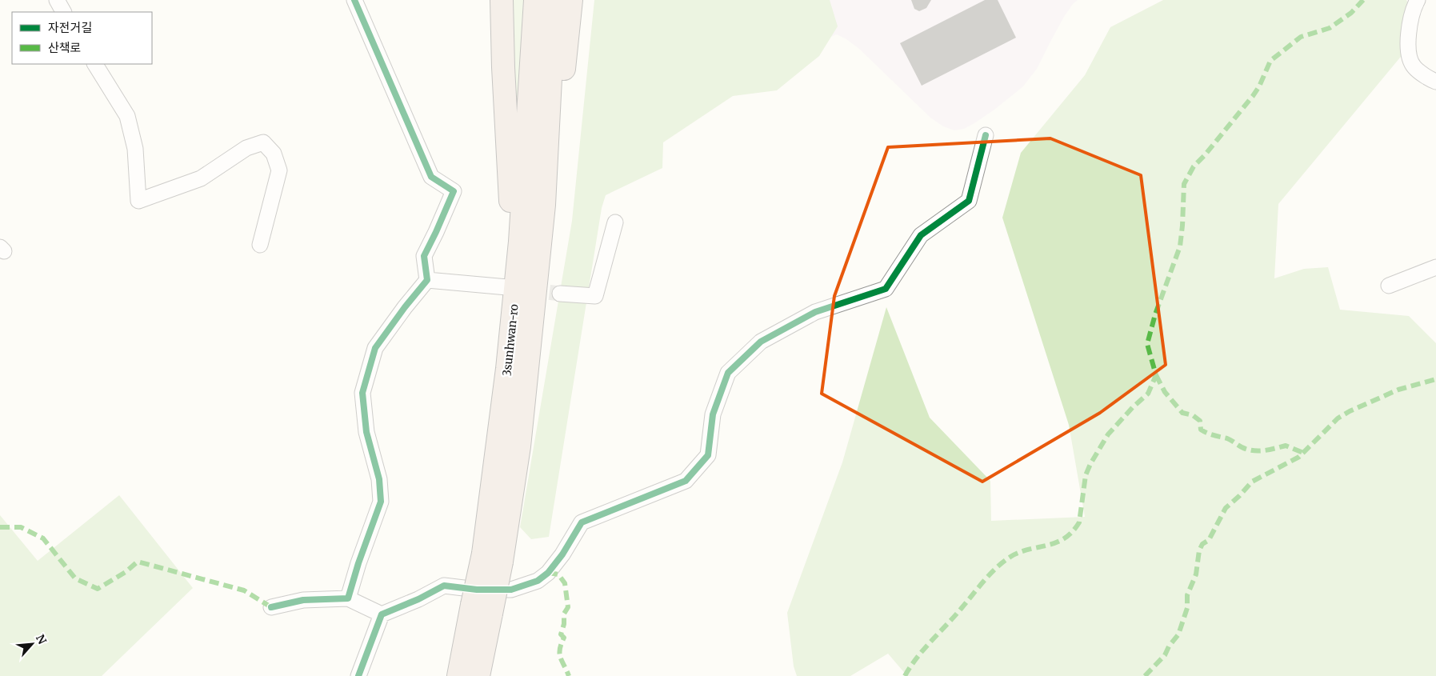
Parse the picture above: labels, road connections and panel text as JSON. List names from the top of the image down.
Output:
{
  "streets": {
    "highway": ["3sunhwan-ro"]
  },
  "legend": ["자전거길", "산책로"],
  "north": "top right"
}
